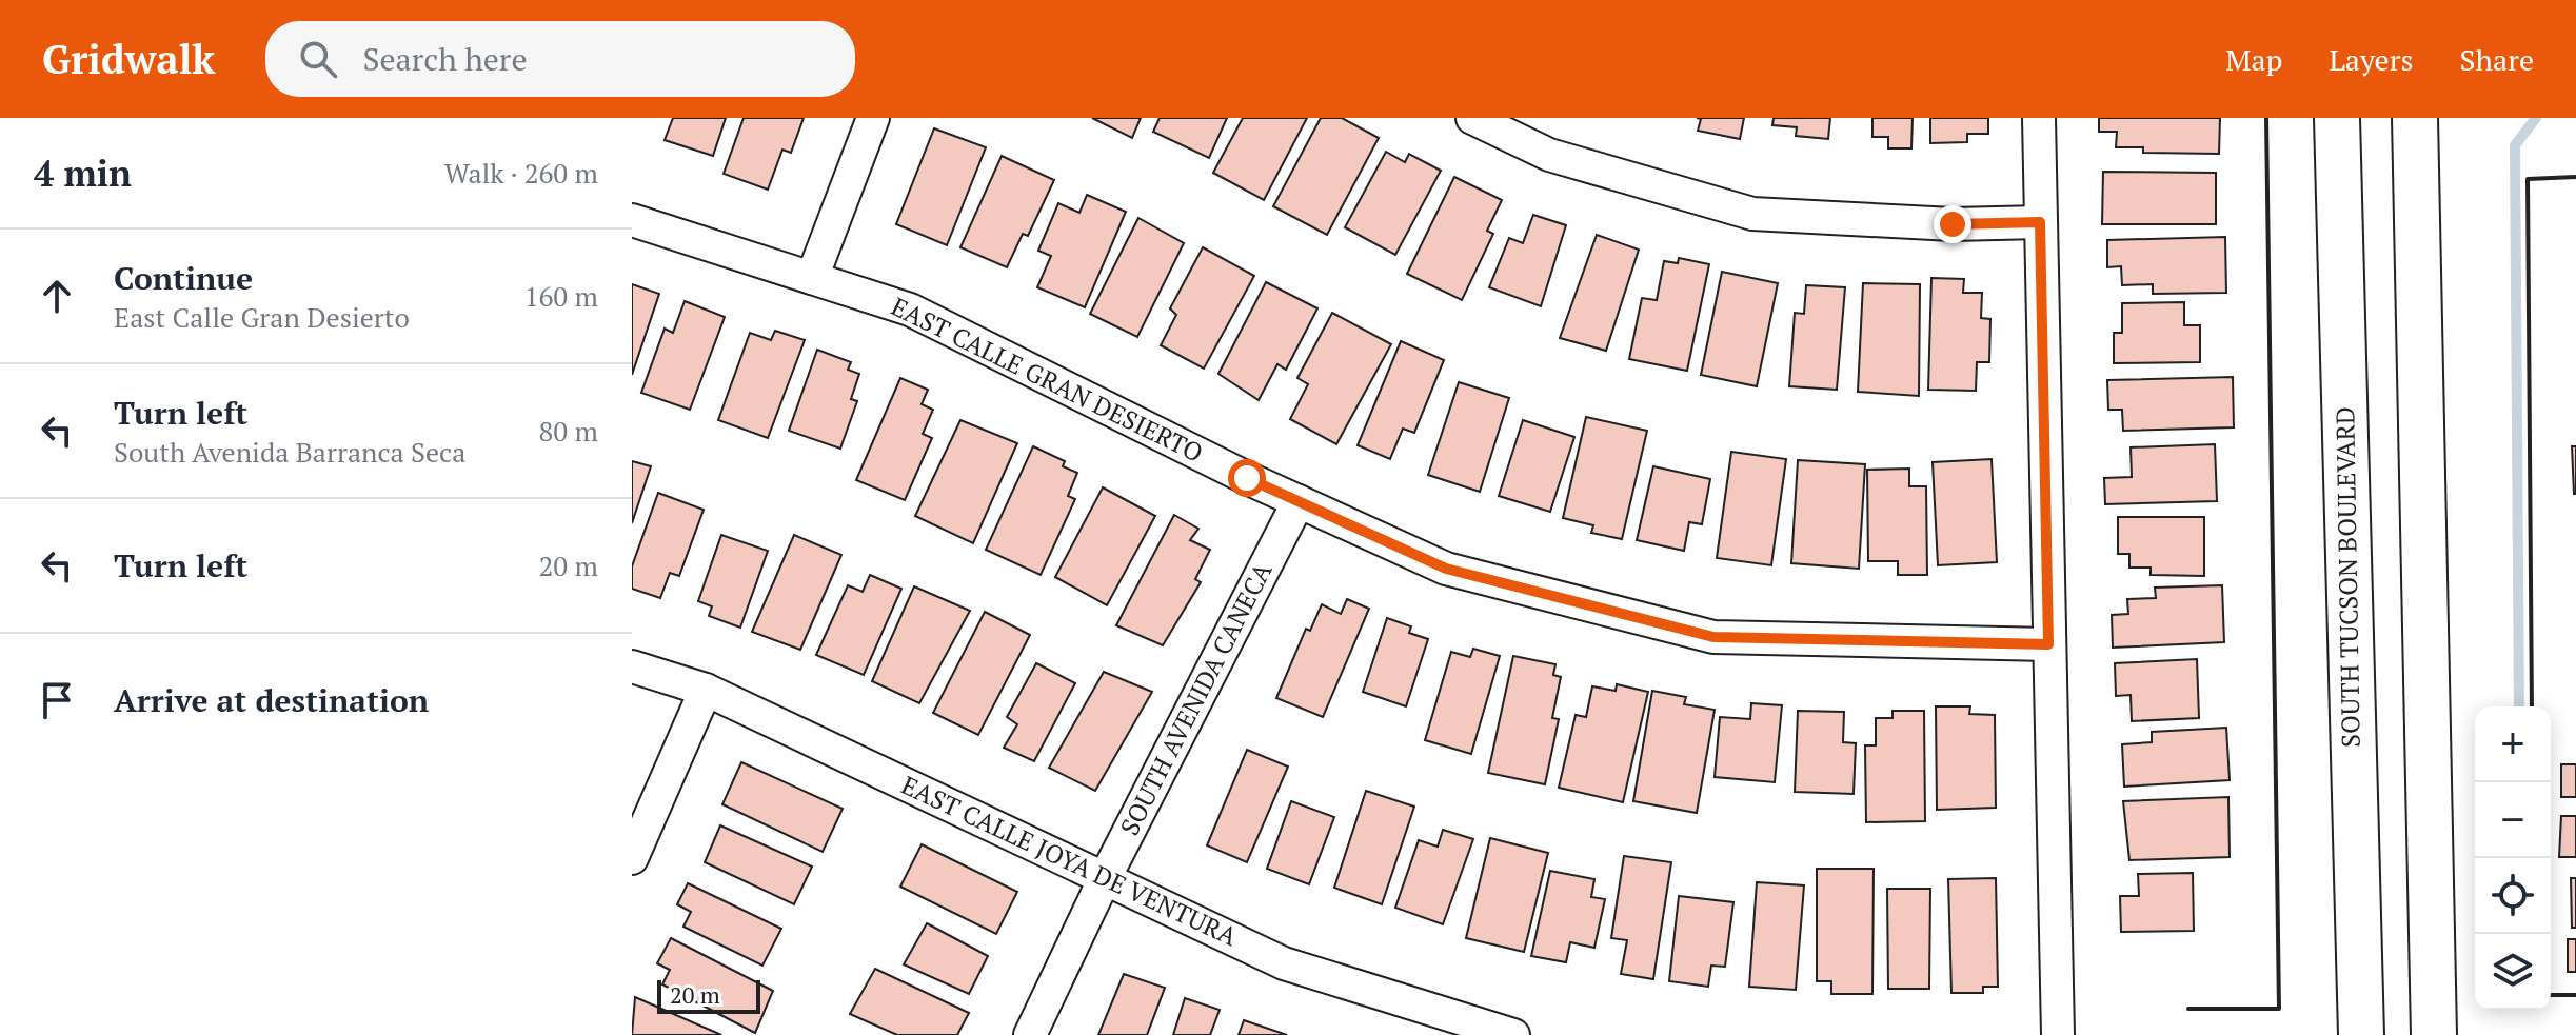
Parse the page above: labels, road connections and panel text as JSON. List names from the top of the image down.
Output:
{
  "streets": {
    "main road": ["SOUTH TUCSON BOULEVARD"],
    "street": ["EAST CALLE GRAN DESIERTO", "SOUTH AVENIDA CANECA", "EAST CALLE JOYA DE VENTURA"]
  },
  "crossings": [
    ["EAST CALLE GRAN DESIERTO", "SOUTH AVENIDA CANECA"],
    ["SOUTH AVENIDA CANECA", "EAST CALLE JOYA DE VENTURA"]
  ],
  "scale_bar": "20 m",
  "page": {
    "header": "Gridwalk",
    "search": "Search here",
    "nav": ["Map", "Layers", "Share"],
    "heading": ["4 min", "Walk · 260 m"],
    "list": [
      ["Continue", "East Calle Gran Desierto", "160 m"],
      ["Turn left", "South Avenida Barranca Seca", "80 m"],
      ["Turn left", "20 m"],
      "Arrive at destination"
    ],
    "map_buttons": ["+", "−"],
    "scale": "20 m"
  }
}
